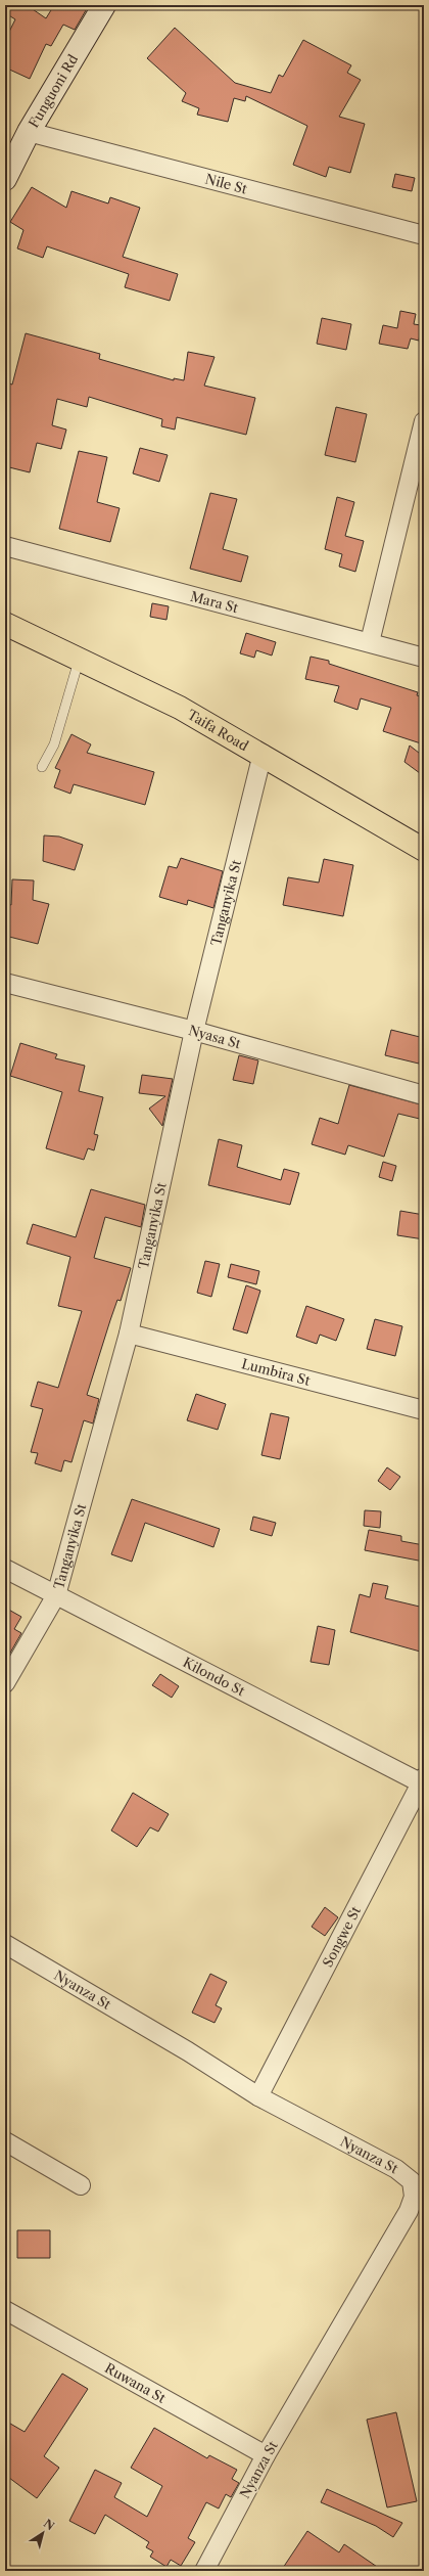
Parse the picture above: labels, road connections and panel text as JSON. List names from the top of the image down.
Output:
{
  "streets": {
    "highway": ["Taifa Road"],
    "street": [
      "Funguoni Rd",
      "Nile St",
      "Mara St",
      "Tanganyika St",
      "Nyasa St",
      "Lumbira St",
      "Kilondo St",
      "Songwe St",
      "Nyanza St",
      "Ruwana St"
    ]
  },
  "crossings": [
    ["Funguoni Rd", "Nile St"],
    ["Taifa Road", "Tanganyika St"],
    ["Tanganyika St", "Nyasa St"],
    ["Tanganyika St", "Lumbira St"],
    ["Tanganyika St", "Kilondo St"],
    ["Kilondo St", "Songwe St"],
    ["Songwe St", "Nyanza St"],
    ["Nyanza St", "Ruwana St"]
  ],
  "north": "top right"
}
